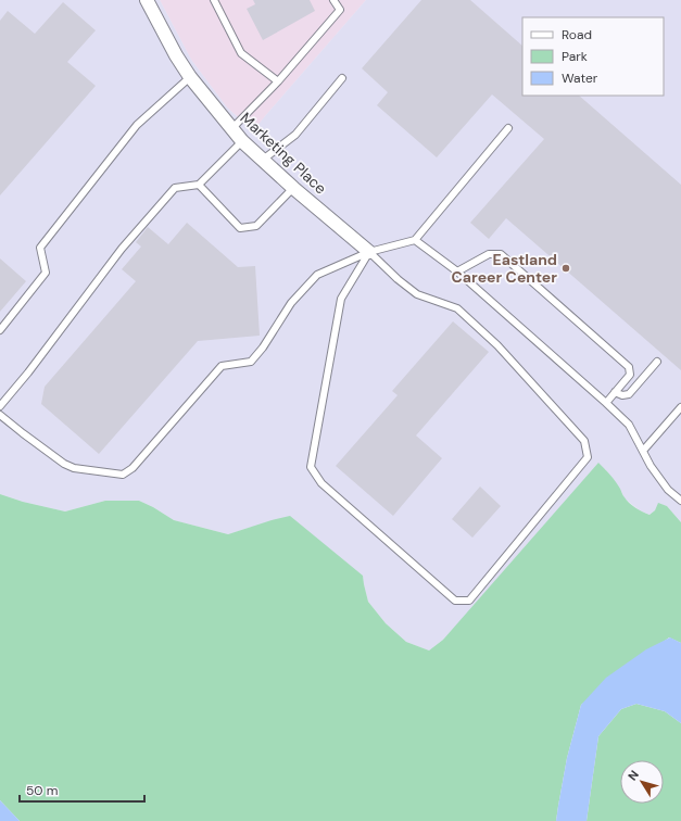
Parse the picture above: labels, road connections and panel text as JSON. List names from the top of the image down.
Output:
{
  "streets": {
    "street": ["Marketing Place"]
  },
  "places": ["Eastland Career Center"],
  "legend": ["Road", "Park", "Water"],
  "scale_bar": "50 m",
  "north": "top left"
}
